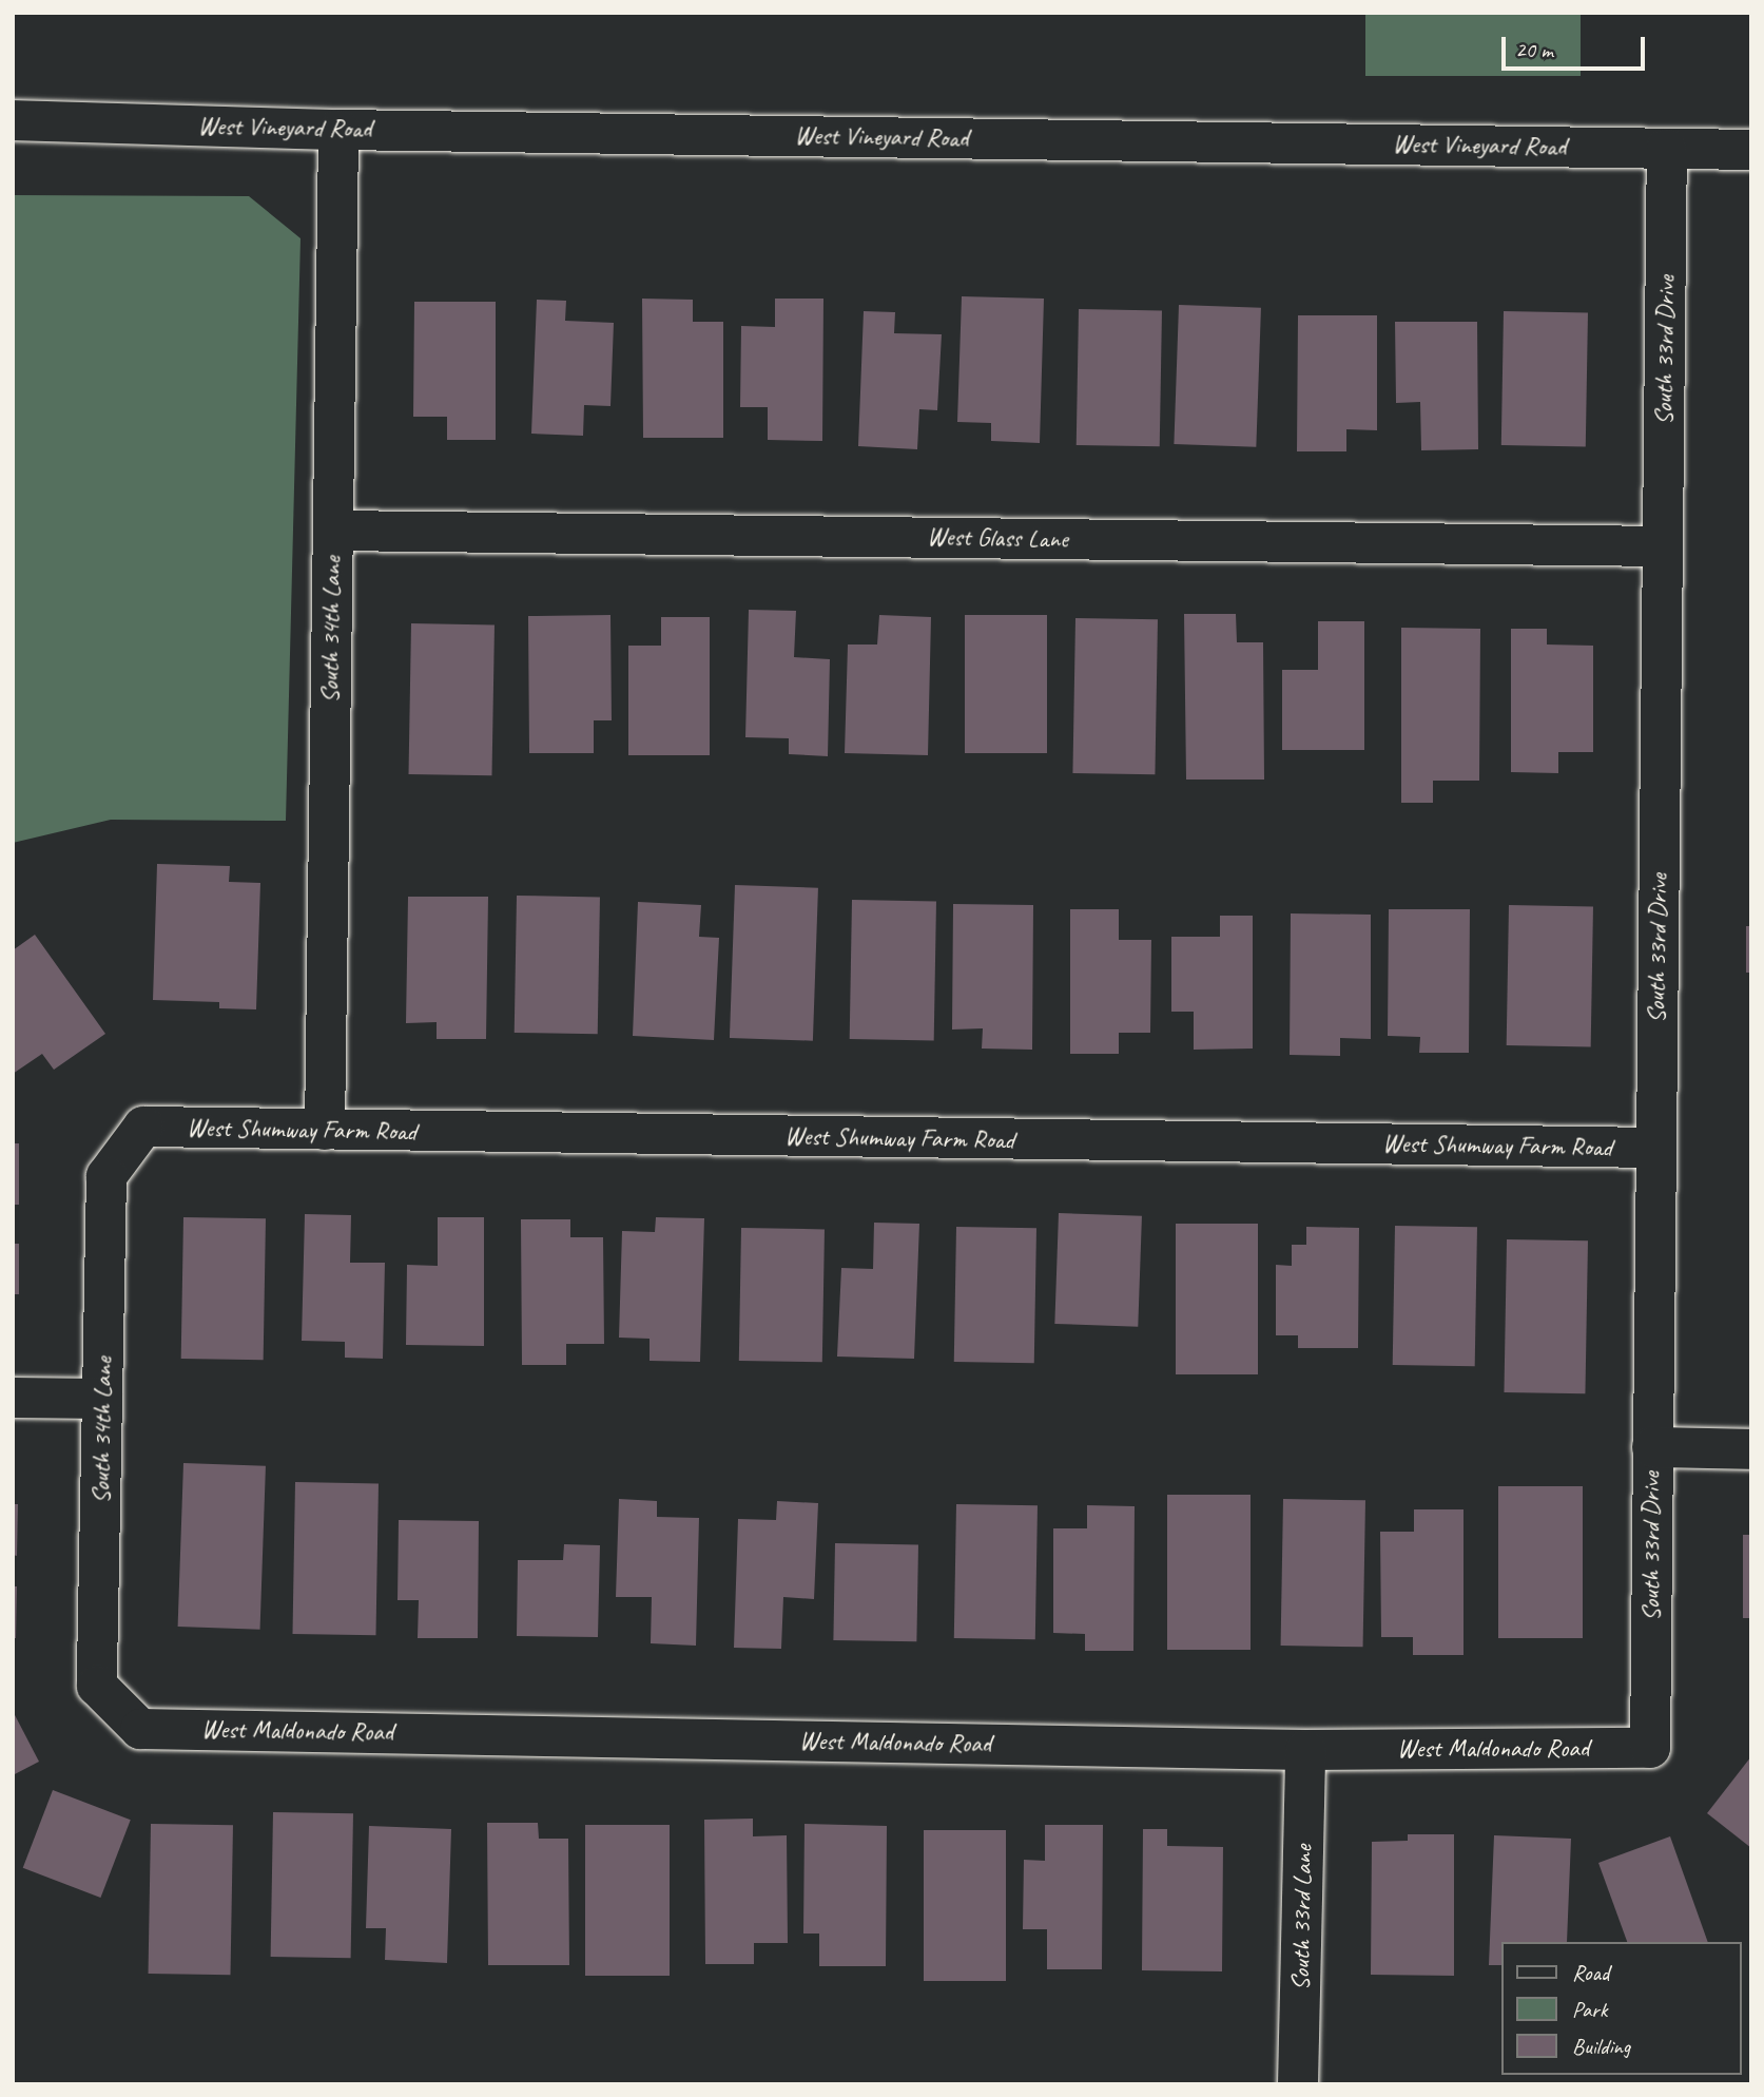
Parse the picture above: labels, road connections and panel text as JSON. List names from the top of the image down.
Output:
{
  "streets": {
    "street": [
      "West Vineyard Road",
      "South 33rd Drive",
      "West Glass Lane",
      "South 34th Lane",
      "West Shumway Farm Road",
      "West Maldonado Road",
      "South 33rd Lane"
    ]
  },
  "crossings": [
    ["West Vineyard Road", "South 33rd Drive"],
    ["West Vineyard Road", "South 34th Lane"],
    ["South 33rd Drive", "West Glass Lane"],
    ["South 33rd Drive", "West Shumway Farm Road"],
    ["South 33rd Drive", "West Maldonado Road"],
    ["West Glass Lane", "South 34th Lane"],
    ["South 34th Lane", "West Shumway Farm Road"],
    ["South 34th Lane", "West Maldonado Road"],
    ["West Maldonado Road", "South 33rd Lane"]
  ],
  "legend": ["Road", "Park", "Building"],
  "scale_bar": "20 m"
}
